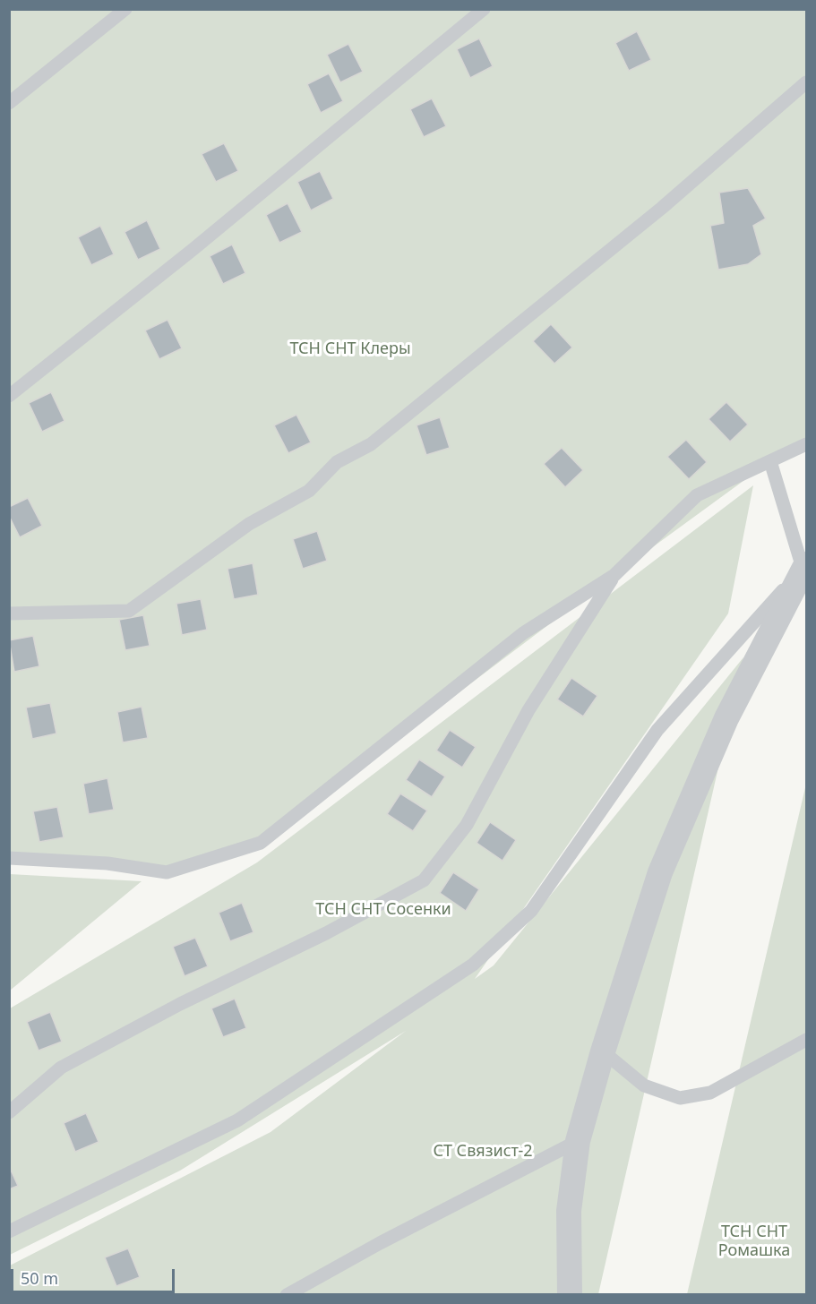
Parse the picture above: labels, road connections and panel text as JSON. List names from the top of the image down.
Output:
{
  "parks": [
    "ТСН СНТ Клеры",
    "ТСН СНТ Сосенки",
    "СТ Связист-2",
    "ТСН СНТ Ромашка"
  ],
  "scale_bar": "50 m"
}
